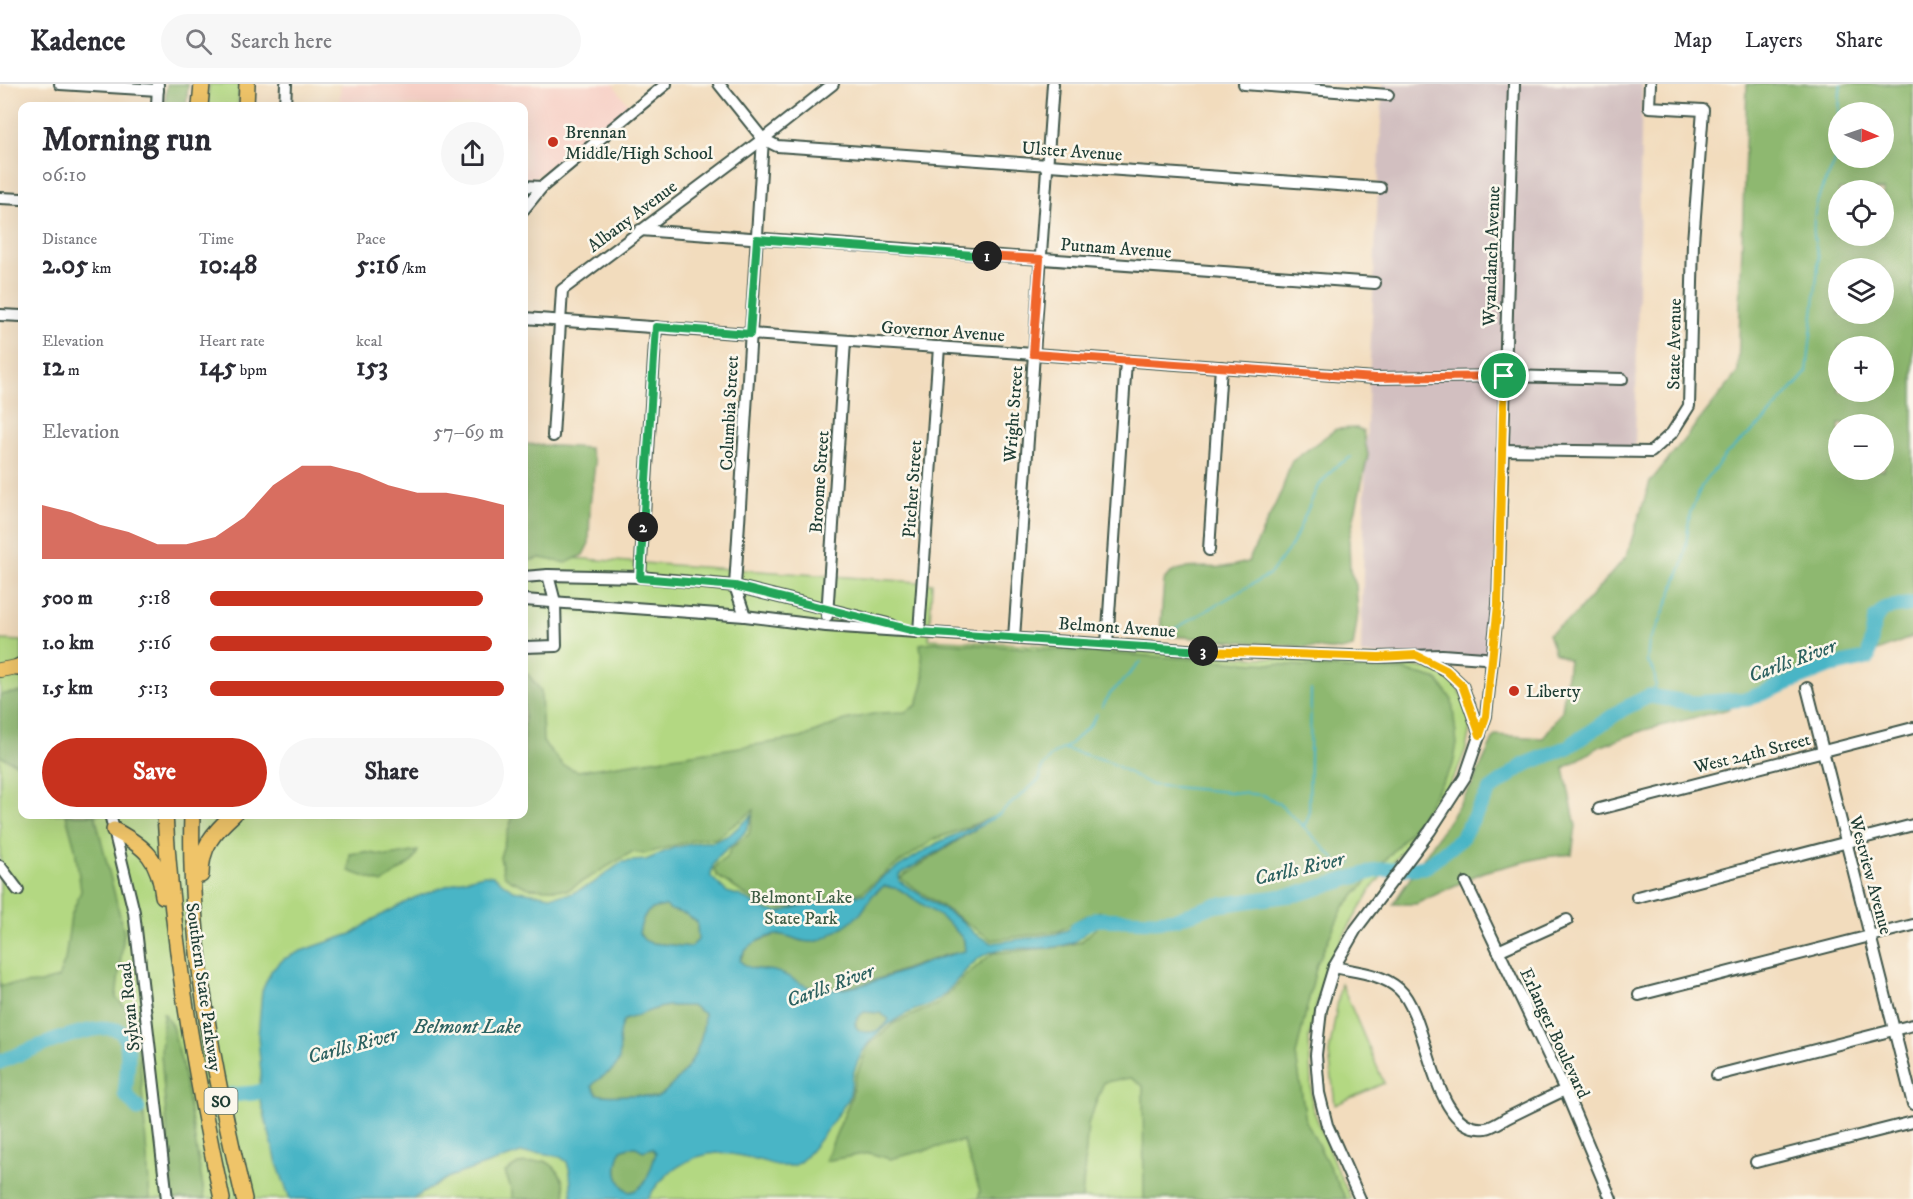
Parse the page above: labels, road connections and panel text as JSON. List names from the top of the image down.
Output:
{
  "streets": {
    "highway": ["Southern State Parkway", "SO"],
    "street": [
      "Ulster Avenue",
      "Albany Avenue",
      "Putnam Avenue",
      "Wyandanch Avenue",
      "Governor Avenue",
      "State Avenue",
      "Columbia Street",
      "Wright Street",
      "Broome Street",
      "Pitcher Street",
      "Belmont Avenue",
      "West 24th Street",
      "Westview Avenue",
      "Sylvan Road",
      "Erlanger Boulevard"
    ]
  },
  "crossings": [
    ["Ulster Avenue", "Albany Avenue"],
    ["Ulster Avenue", "Columbia Street"],
    ["Ulster Avenue", "Wright Street"],
    ["Albany Avenue", "Putnam Avenue"],
    ["Albany Avenue", "Governor Avenue"],
    ["Albany Avenue", "Columbia Street"],
    ["Putnam Avenue", "Columbia Street"],
    ["Putnam Avenue", "Wright Street"],
    ["Wyandanch Avenue", "Governor Avenue"],
    ["Wyandanch Avenue", "State Avenue"],
    ["Wyandanch Avenue", "Belmont Avenue"],
    ["Governor Avenue", "Columbia Street"],
    ["Governor Avenue", "Wright Street"],
    ["Governor Avenue", "Broome Street"],
    ["Governor Avenue", "Pitcher Street"],
    ["Columbia Street", "Belmont Avenue"],
    ["Wright Street", "Belmont Avenue"],
    ["Broome Street", "Belmont Avenue"],
    ["Pitcher Street", "Belmont Avenue"],
    ["West 24th Street", "Westview Avenue"]
  ],
  "water": ["Carlls River", "Belmont Lake"],
  "parks": ["Belmont Lake State Park"],
  "places": ["Brennan Middle/High School", "Liberty"],
  "north": "right",
  "page": {
    "header": "Kadence",
    "search": "Search here",
    "nav": ["Map", "Layers", "Share"],
    "map_buttons": ["+", "−"],
    "heading": ["Morning run", "06:10"],
    "stats": [
      ["Distance", "2.05 km"],
      ["Time", "10:48"],
      ["Pace", "5:16 /km"],
      ["Elevation", "12 m"],
      ["Heart rate", "145 bpm"],
      ["kcal", "153"]
    ],
    "pins": ["1", "2", "3"],
    "chart": ["Elevation", "57–69 m"],
    "list": [
      {
        "name": "500 m",
        "note": "5:18"
      },
      {
        "name": "1.0 km",
        "note": "5:16"
      },
      {
        "name": "1.5 km",
        "note": "5:13"
      }
    ],
    "buttons": ["Save", "Share"]
  }
}
